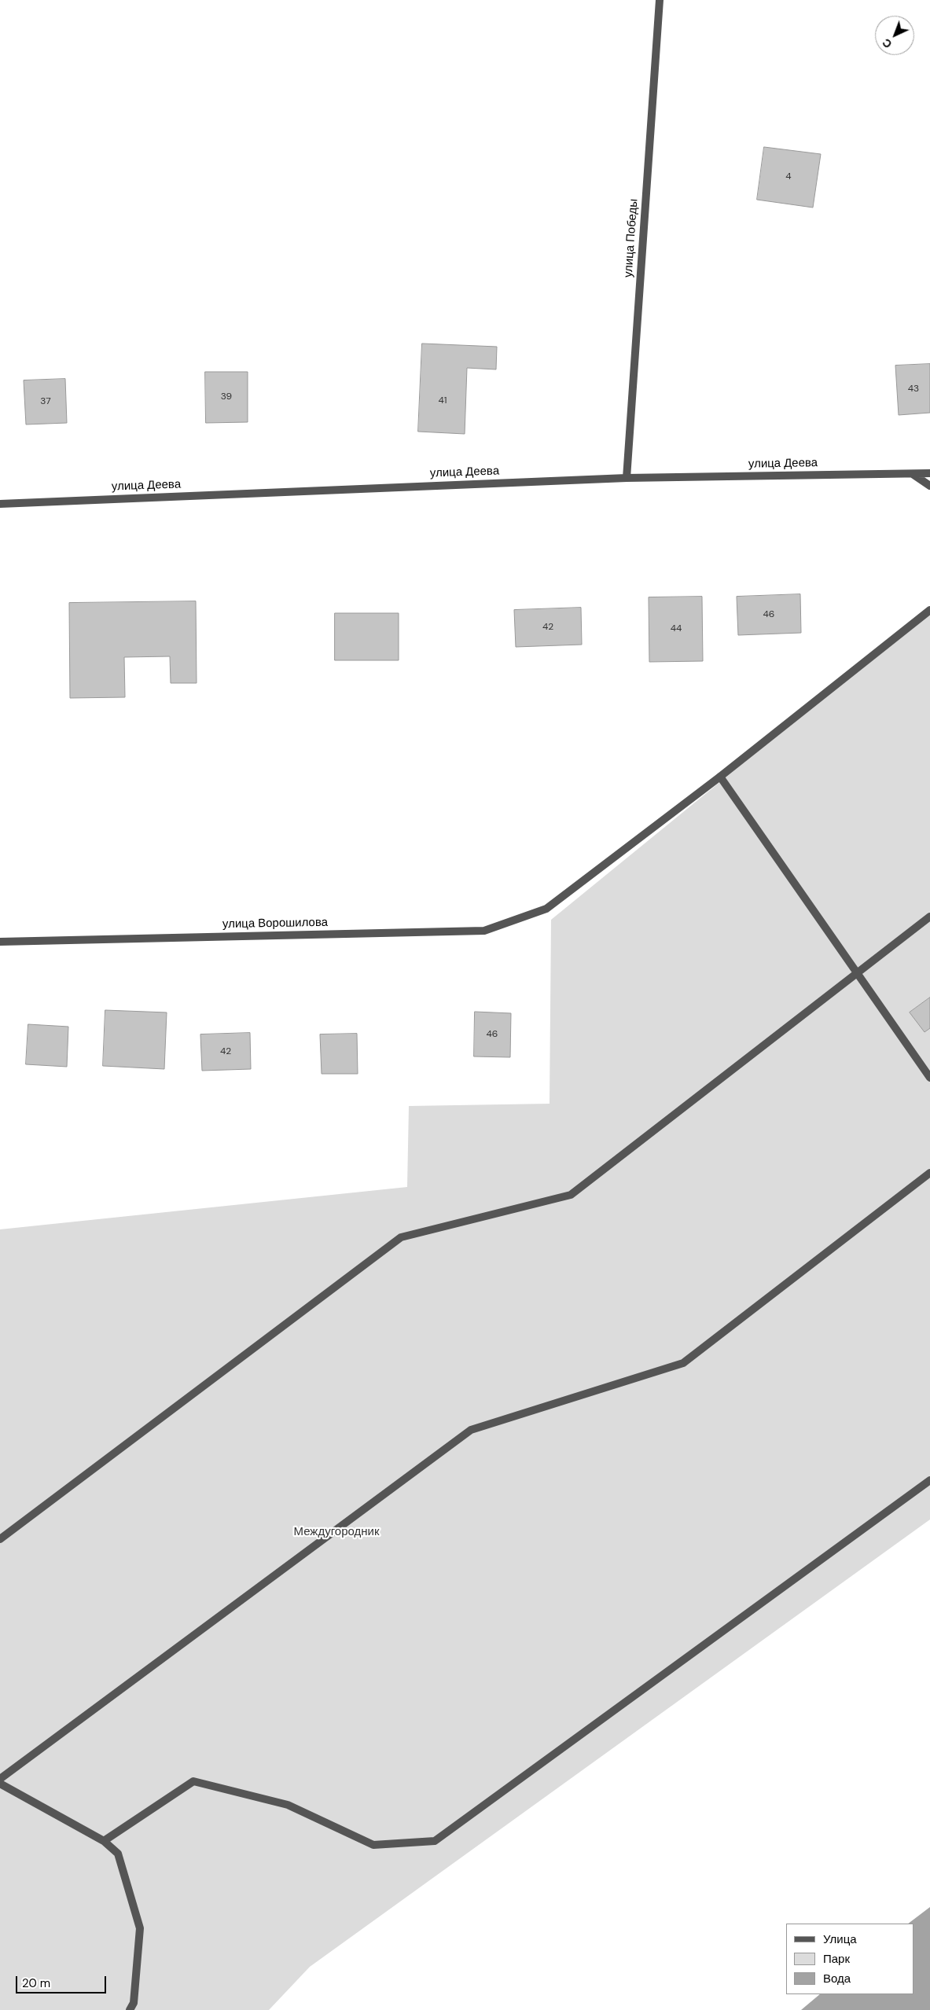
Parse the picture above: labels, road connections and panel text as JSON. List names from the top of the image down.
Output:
{
  "streets": {
    "street": ["улица Победы", "улица Деева", "улица Ворошилова"]
  },
  "crossings": [
    ["улица Победы", "улица Деева"]
  ],
  "parks": ["Междугородник"],
  "house_numbers": [
    "4",
    "43",
    "39",
    "41",
    "37",
    "46",
    "42",
    "44",
    "46",
    "42"
  ],
  "legend": ["Улица", "Парк", "Вода"],
  "scale_bar": "20 m",
  "north": "bottom left"
}
